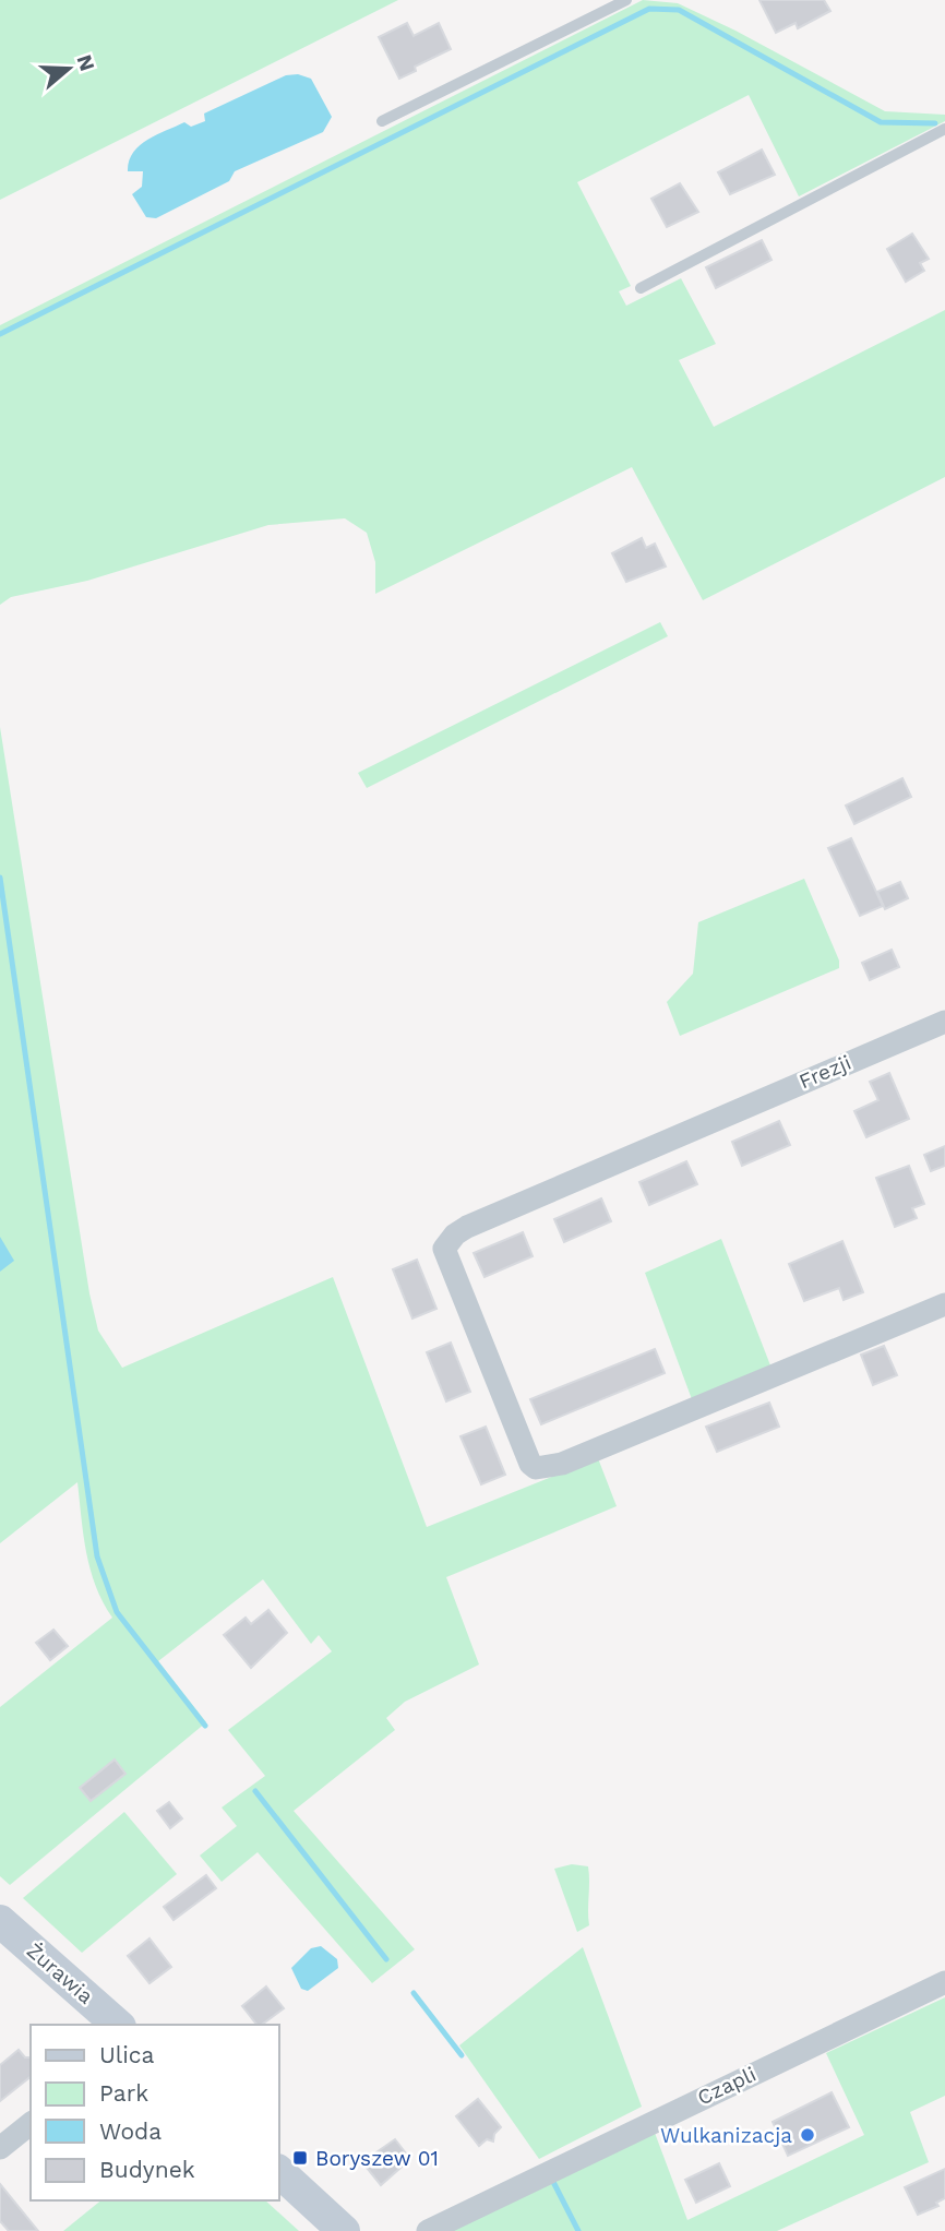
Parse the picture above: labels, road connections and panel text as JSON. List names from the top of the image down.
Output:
{
  "streets": {
    "main road": ["Żurawia"],
    "street": ["Frezji", "Czapli"]
  },
  "places": {
    "other": ["Wulkanizacja"],
    "transit": ["Boryszew 01"]
  },
  "legend": [
    "Ulica",
    "Park",
    "Woda",
    "Budynek"
  ],
  "north": "right"
}
